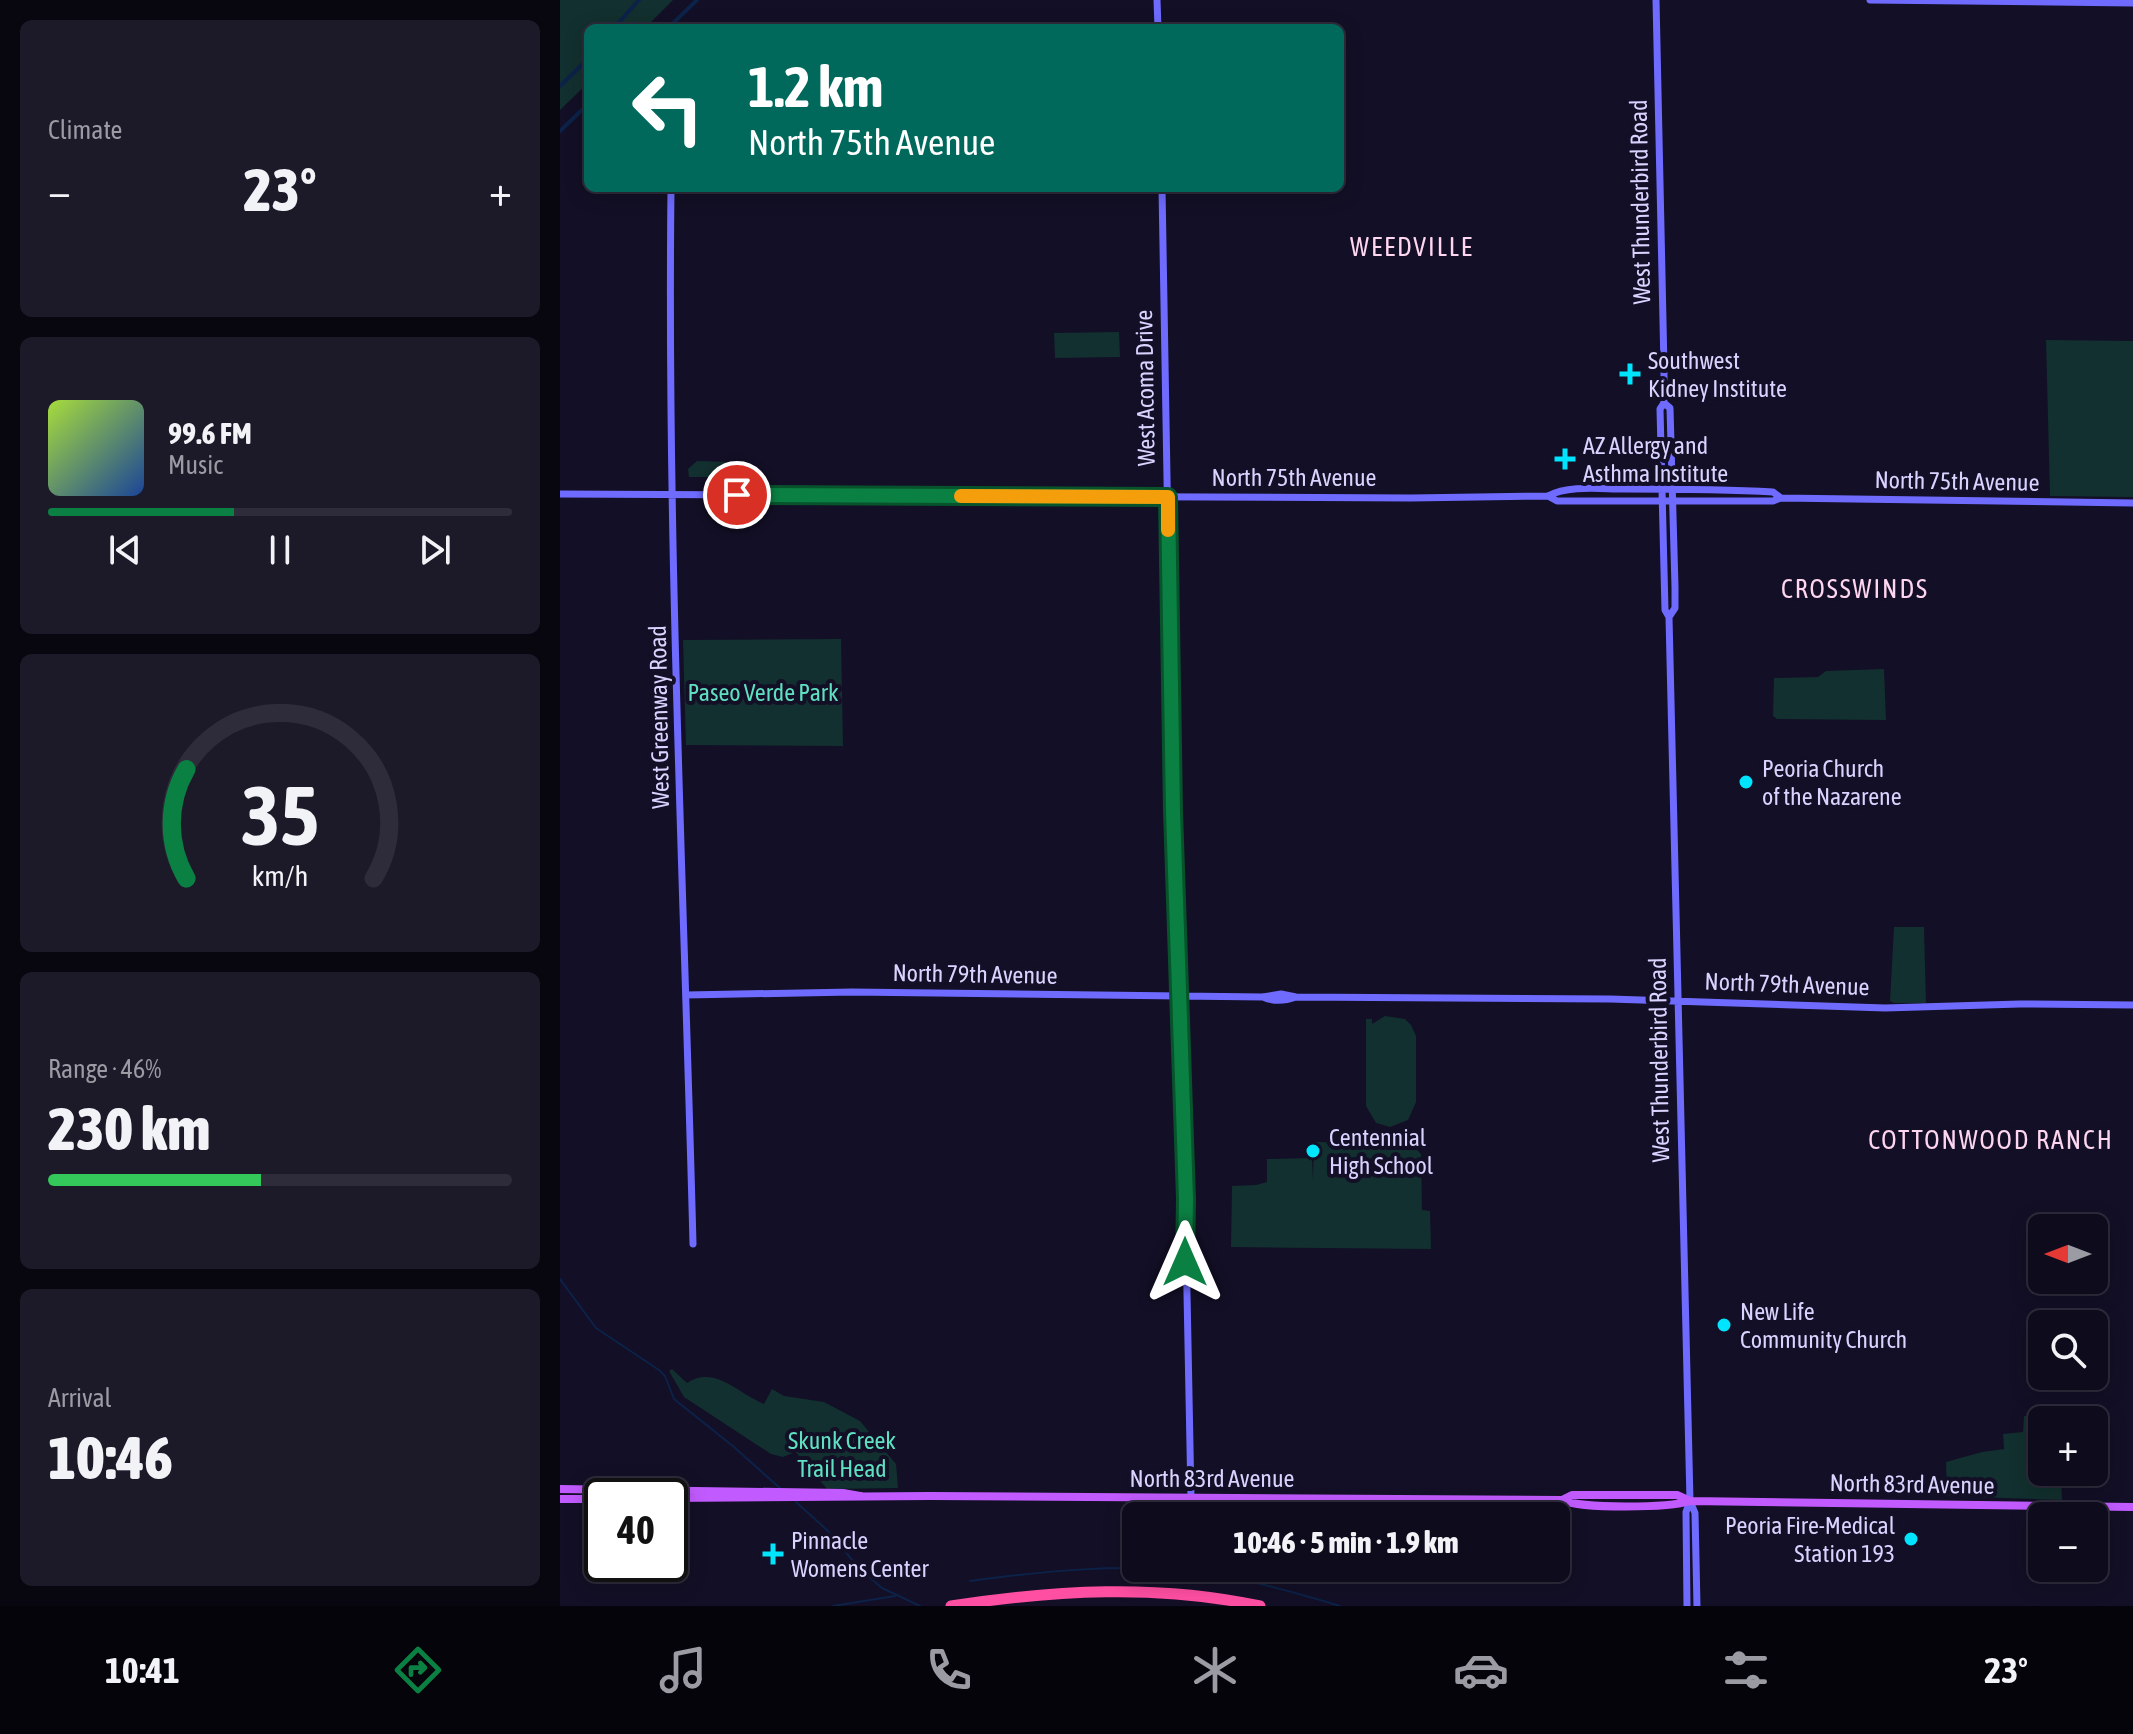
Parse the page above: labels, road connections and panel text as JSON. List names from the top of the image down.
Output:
{
  "streets": {
    "main road": ["North 83rd Avenue"],
    "street": [
      "West Thunderbird Road",
      "West Acoma Drive",
      "North 75th Avenue",
      "West Greenway Road",
      "North 79th Avenue"
    ]
  },
  "crossings": [
    ["West Thunderbird Road", "North 75th Avenue"],
    ["West Thunderbird Road", "North 79th Avenue"],
    ["West Thunderbird Road", "North 83rd Avenue"],
    ["West Acoma Drive", "North 75th Avenue"],
    ["West Acoma Drive", "North 79th Avenue"],
    ["West Acoma Drive", "North 83rd Avenue"],
    ["North 75th Avenue", "West Greenway Road"],
    ["West Greenway Road", "North 79th Avenue"]
  ],
  "districts": ["WEEDVILLE", "CROSSWINDS", "COTTONWOOD RANCH"],
  "parks": ["Paseo Verde Park", "Skunk Creek Trail Head"],
  "places": {
    "health": ["Southwest Kidney Institute", "AZ Allergy and Asthma Institute", "Pinnacle Womens Center"],
    "other": [
      "Peoria Church of the Nazarene",
      "Centennial High School",
      "New Life Community Church",
      "Peoria Fire-Medical Station 193"
    ]
  },
  "north": "left",
  "page": {
    "tile": [
      "Climate",
      ["Range · 46%", "230 km"],
      ["Arrival", "10:46"]
    ],
    "turn": ["1.2 km", "North 75th Avenue"],
    "heat": ["−", "23°", "+"],
    "song": ["99.6 FM", "Music"],
    "map_buttons": ["+", "−"],
    "limit": "40",
    "trip": "10:46 · 5 min · 1.9 km",
    "tabs": ["10:41", "23°"],
    "gauge": ["35", "km/h"]
  }
}
